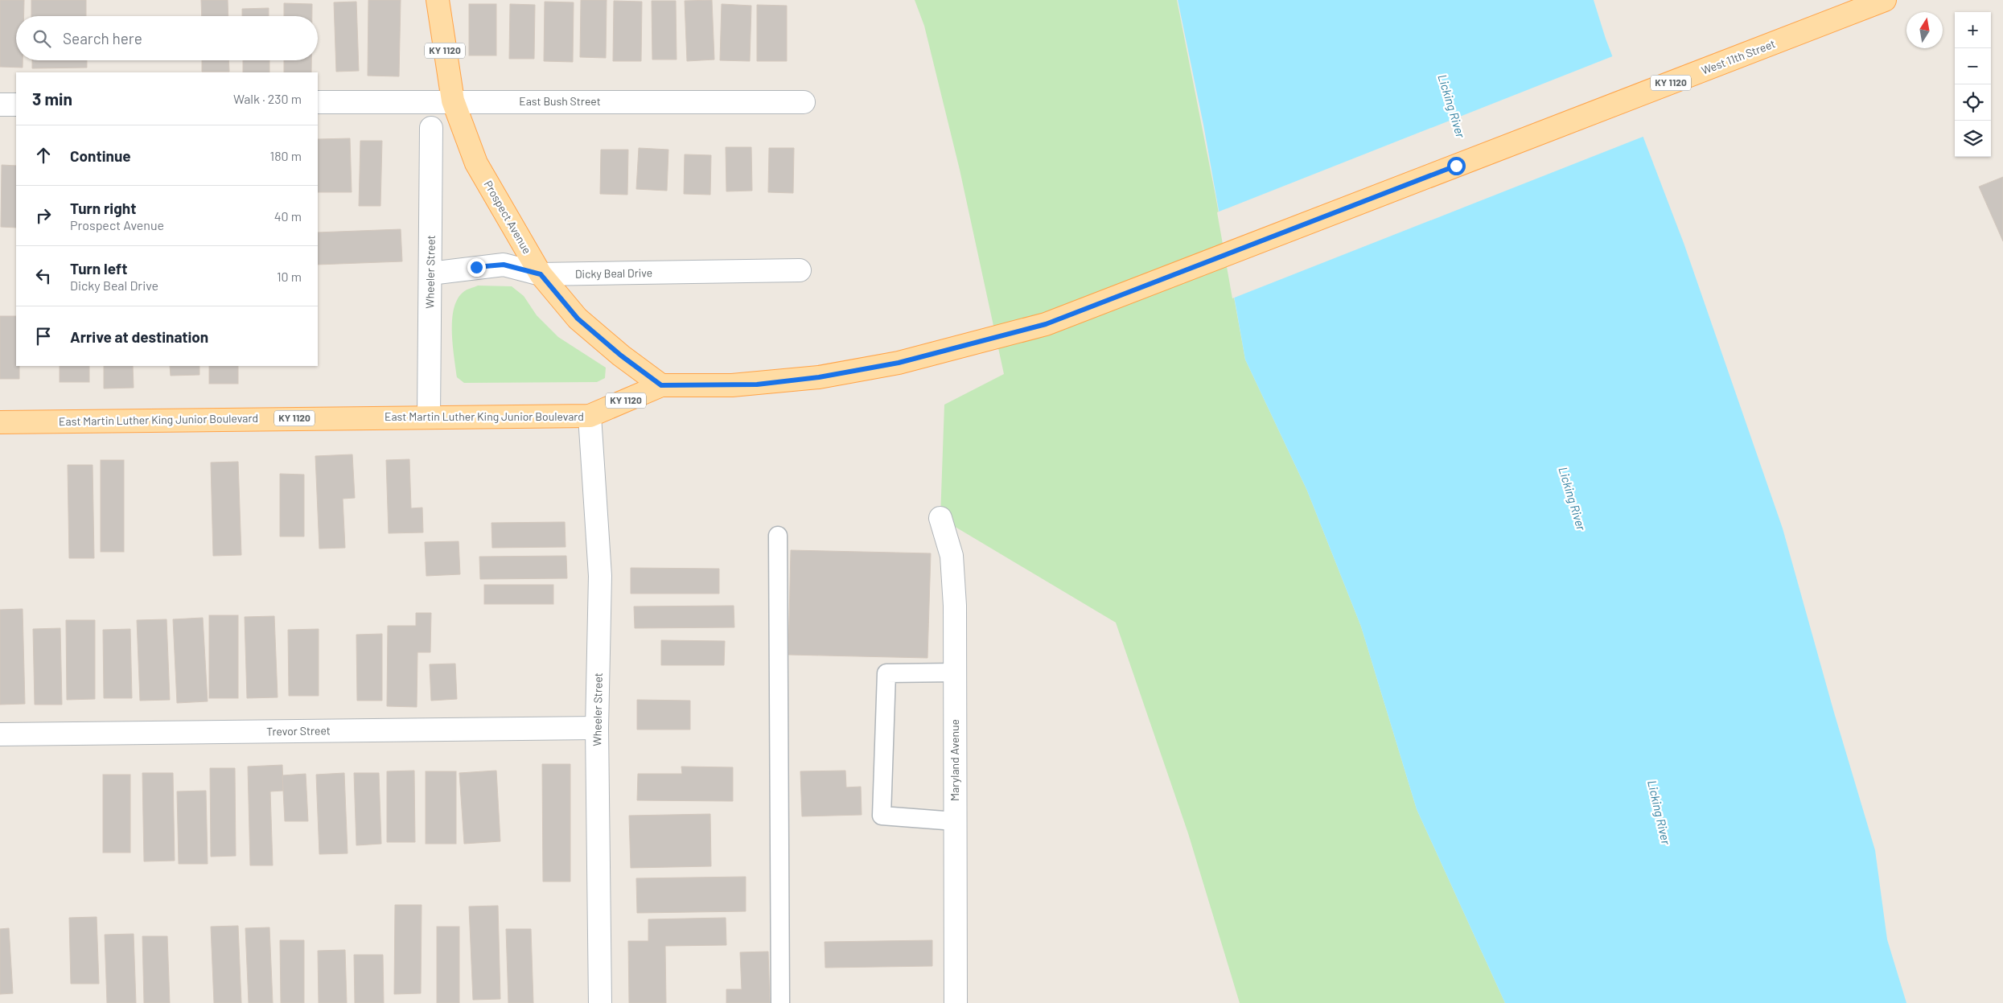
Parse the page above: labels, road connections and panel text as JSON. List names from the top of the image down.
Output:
{
  "streets": {
    "main road": [
      "KY 1120",
      "West 11th Street",
      "Prospect Avenue",
      "East Martin Luther King Junior Boulevard"
    ],
    "street": [
      "East Bush Street",
      "Wheeler Street",
      "Dicky Beal Drive",
      "Trevor Street",
      "Maryland Avenue"
    ]
  },
  "crossings": [
    ["West 11th Street", "East Martin Luther King Junior Boulevard"],
    ["East Bush Street", "Prospect Avenue"],
    ["Prospect Avenue", "Dicky Beal Drive"],
    ["Prospect Avenue", "East Martin Luther King Junior Boulevard"],
    ["Wheeler Street", "Dicky Beal Drive"],
    ["Wheeler Street", "East Martin Luther King Junior Boulevard"],
    ["Wheeler Street", "Trevor Street"]
  ],
  "water": ["Licking River"],
  "north": "top",
  "page": {
    "map_buttons": ["+", "−"],
    "search": "Search here",
    "heading": ["3 min", "Walk · 230 m"],
    "list": [
      ["Continue", "180 m"],
      ["Turn right", "Prospect Avenue", "40 m"],
      ["Turn left", "Dicky Beal Drive", "10 m"],
      "Arrive at destination"
    ]
  }
}
